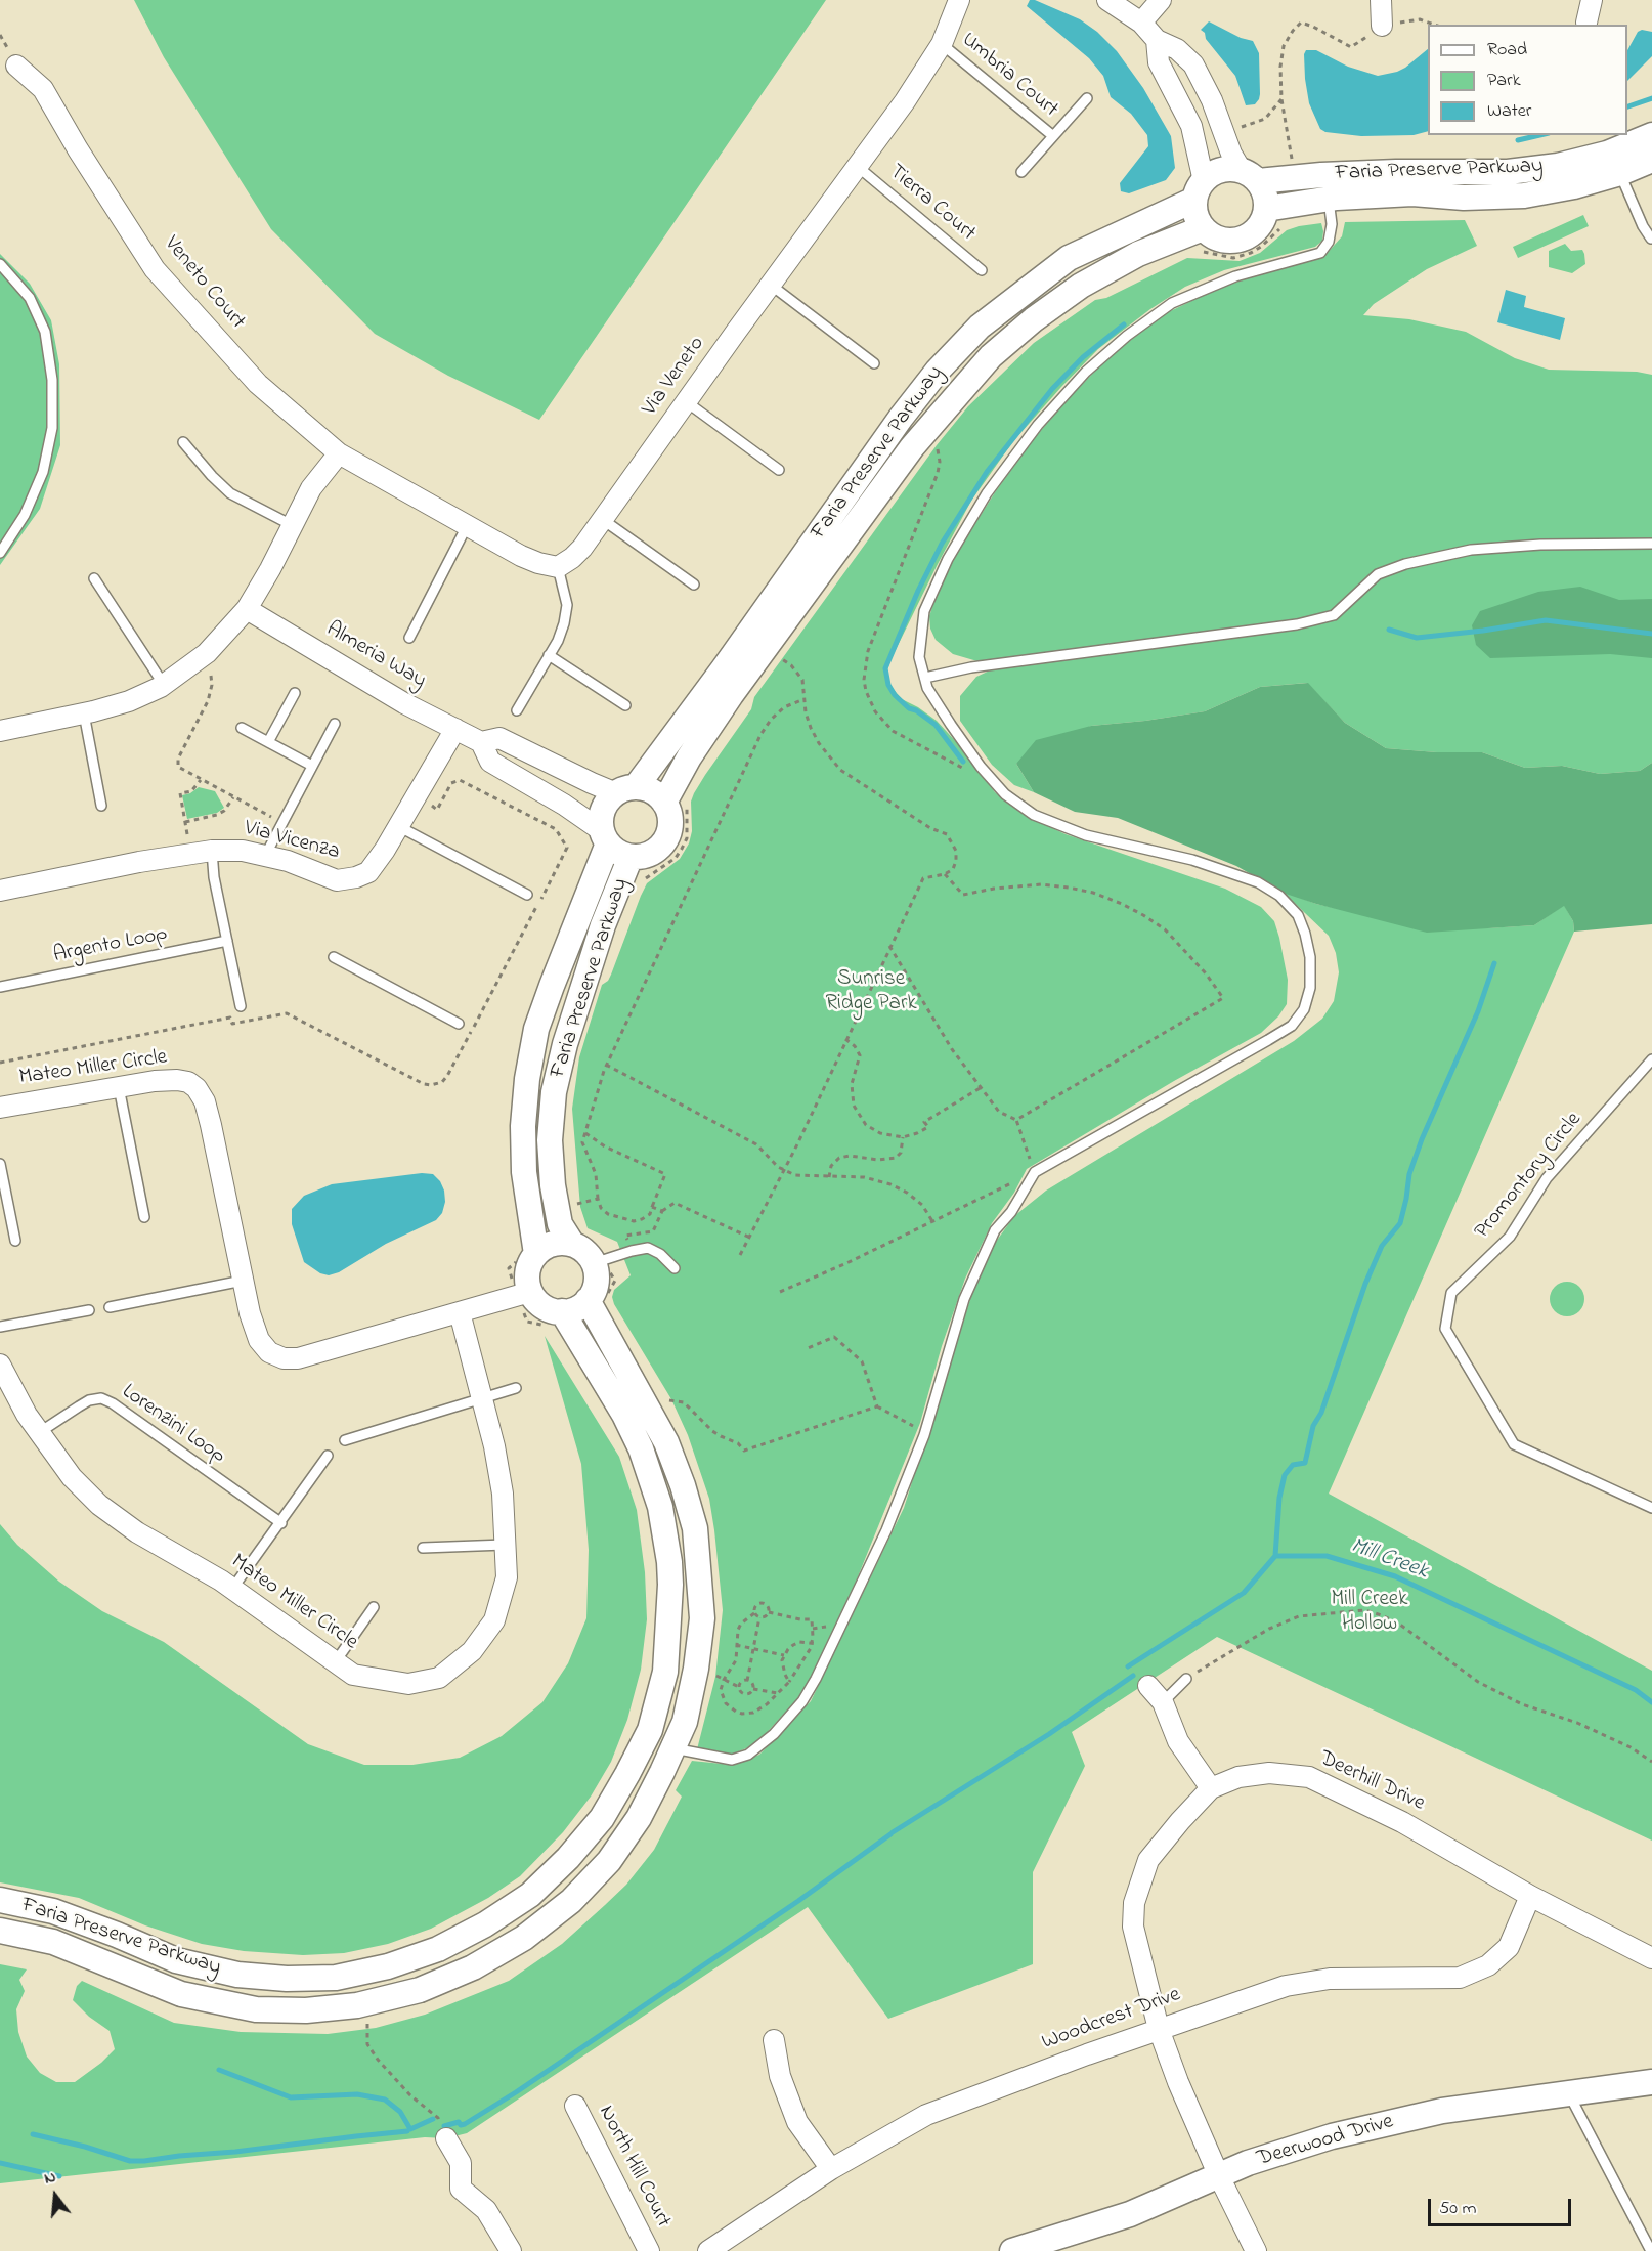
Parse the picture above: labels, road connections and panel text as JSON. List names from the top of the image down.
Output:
{
  "streets": {
    "street": [
      "Faria Preserve Parkway",
      "Veneto Court",
      "Via Veneto",
      "Almeria Way",
      "Via Vicenza",
      "Mateo Miller Circle",
      "Deerhill Drive",
      "Woodcrest Drive",
      "Deerwood Drive",
      "North Hill Court"
    ],
    "lane": [
      "Umbria Court",
      "Tierra Court",
      "Argento Loop",
      "Promontory Circle",
      "Lorenzini Loop"
    ]
  },
  "crossings": [
    ["Umbria Court", "Via Veneto"],
    ["Faria Preserve Parkway", "Almeria Way"],
    ["Faria Preserve Parkway", "Mateo Miller Circle"],
    ["Tierra Court", "Via Veneto"],
    ["Almeria Way", "Via Vicenza"],
    ["Mateo Miller Circle", "Lorenzini Loop"],
    ["Deerhill Drive", "Woodcrest Drive"],
    ["Deerhill Drive", "Deerwood Drive"]
  ],
  "water": ["Mill Creek"],
  "parks": ["Sunrise Ridge Park", "Mill Creek Hollow"],
  "legend": ["Road", "Park", "Water"],
  "scale_bar": "50 m",
  "north": "top"
}
